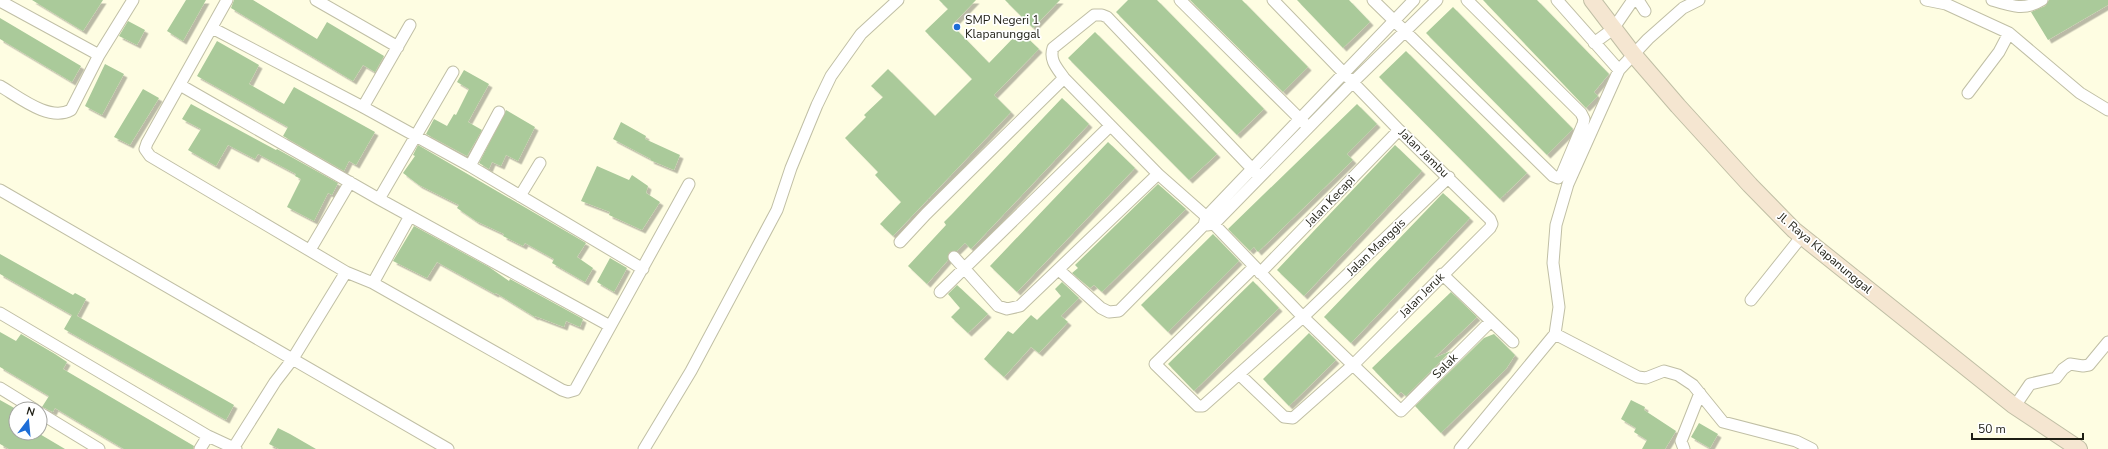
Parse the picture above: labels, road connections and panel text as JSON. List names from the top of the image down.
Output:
{
  "streets": {
    "street": [
      "Jalan Jambu",
      "Jalan Kecapi",
      "Jalan Manggis",
      "Jl. Raya Klapanunggal",
      "Jalan Jeruk",
      "Salak"
    ]
  },
  "crossings": [
    ["Jalan Jambu", "Jalan Kecapi"],
    ["Jalan Jambu", "Jalan Manggis"],
    ["Jalan Jambu", "Jalan Jeruk"],
    ["Jalan Kecapi", "Jalan Manggis"],
    ["Jalan Kecapi", "Jalan Jeruk"],
    ["Jalan Manggis", "Jalan Jeruk"],
    ["Jalan Jeruk", "Salak"]
  ],
  "places": ["SMP Negeri 1 Klapanunggal"],
  "scale_bar": "50 m",
  "north": "top"
}
